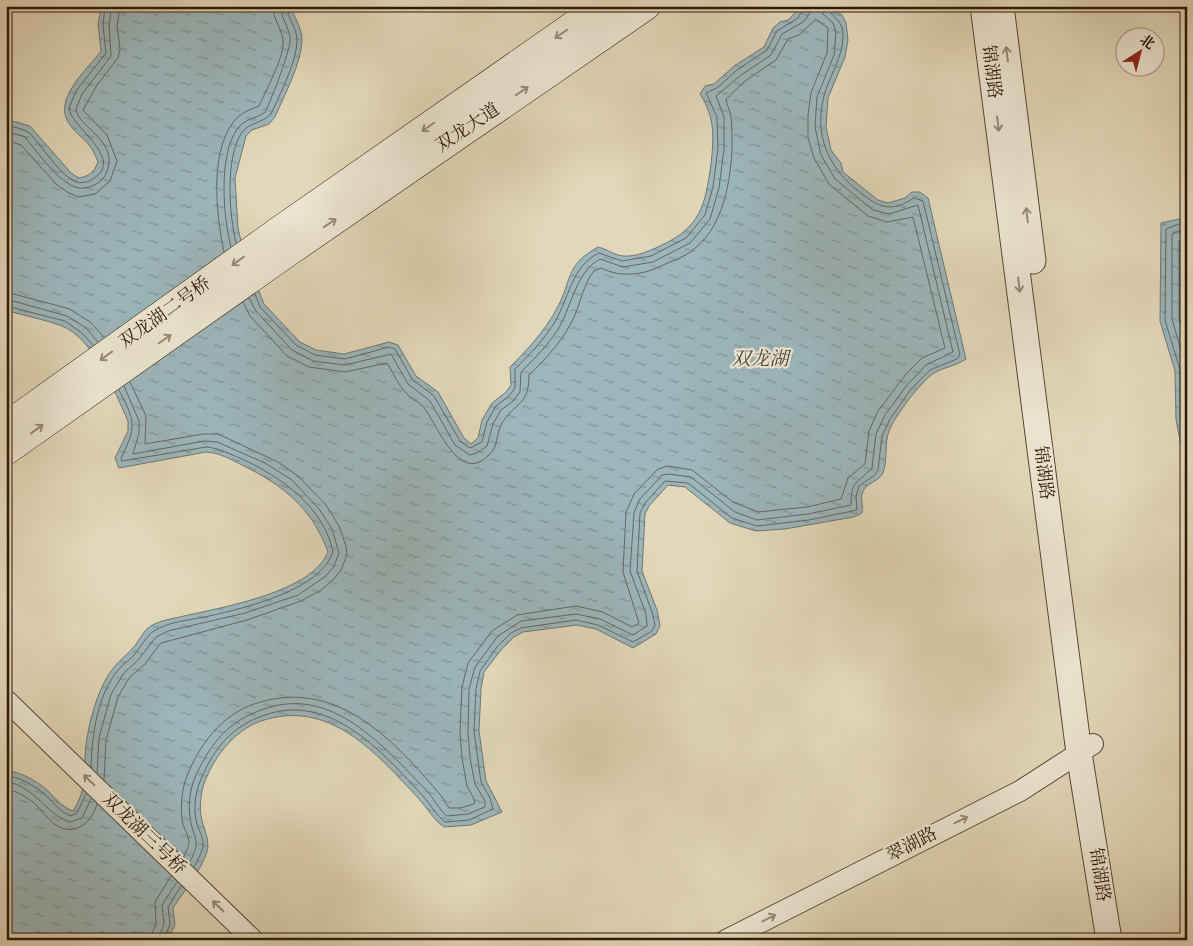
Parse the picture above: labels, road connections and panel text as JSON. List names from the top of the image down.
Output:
{
  "streets": {
    "main road": ["双龙大道", "双龙湖二号桥"],
    "street": ["锦湖路", "双龙湖三号桥", "翠湖路"]
  },
  "crossings": [
    ["锦湖路", "翠湖路"],
    ["双龙大道", "双龙湖二号桥"]
  ],
  "one_way": ["双龙湖三号桥", "翠湖路"],
  "water": ["双龙湖"],
  "north": "top right"
}
